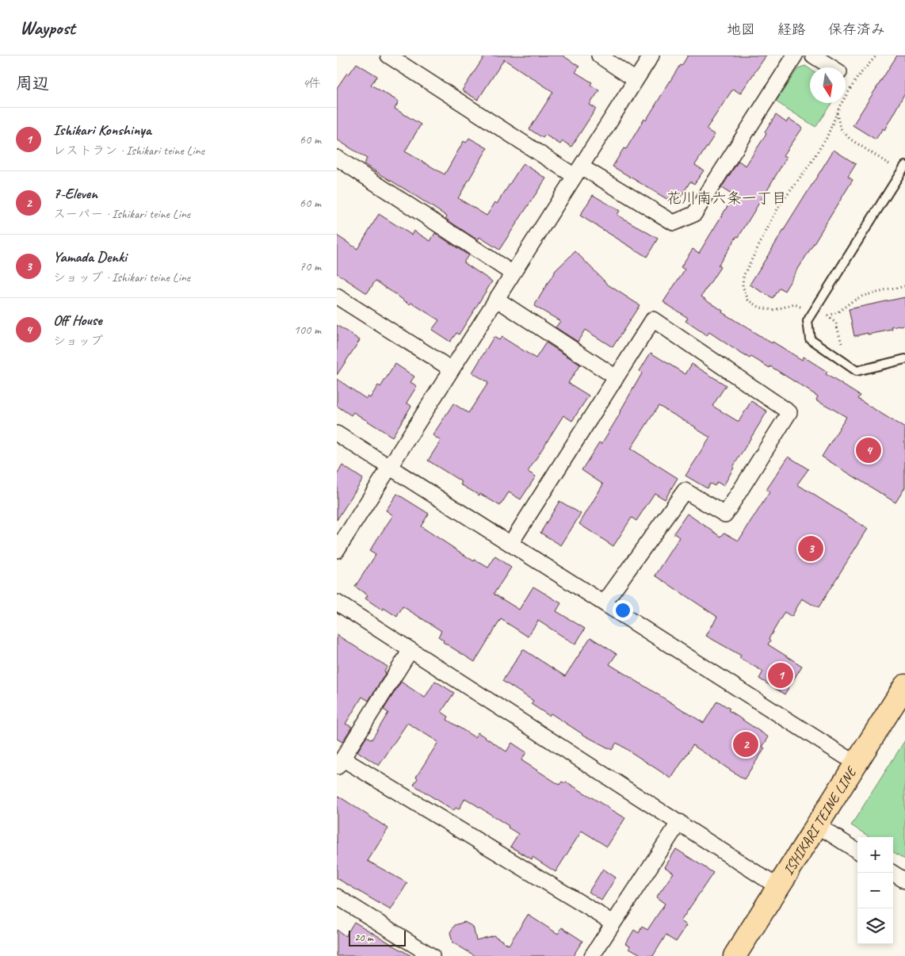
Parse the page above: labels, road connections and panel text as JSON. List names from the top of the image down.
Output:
{
  "streets": {
    "main road": ["ISHIKARI TEINE LINE"]
  },
  "districts": ["花川南六条一丁目"],
  "scale_bar": "20 m",
  "north": "bottom",
  "page": {
    "header": "Waypost",
    "nav": ["地図", "経路", "保存済み"],
    "heading": ["周辺", "4件"],
    "list": [
      {
        "mark": "1",
        "name": "Ishikari Konshinya",
        "note": "レストラン · Ishikari teine Line",
        "value": "60 m"
      },
      {
        "mark": "2",
        "name": "7-Eleven",
        "note": "スーパー · Ishikari teine Line",
        "value": "60 m"
      },
      {
        "mark": "3",
        "name": "Yamada Denki",
        "note": "ショップ · Ishikari teine Line",
        "value": "70 m"
      },
      {
        "mark": "4",
        "name": "Off House",
        "note": "ショップ",
        "value": "100 m"
      }
    ],
    "pins": [
      "4",
      "3",
      "1",
      "2"
    ],
    "map_buttons": ["+", "−"],
    "scale": "20 m"
  }
}
